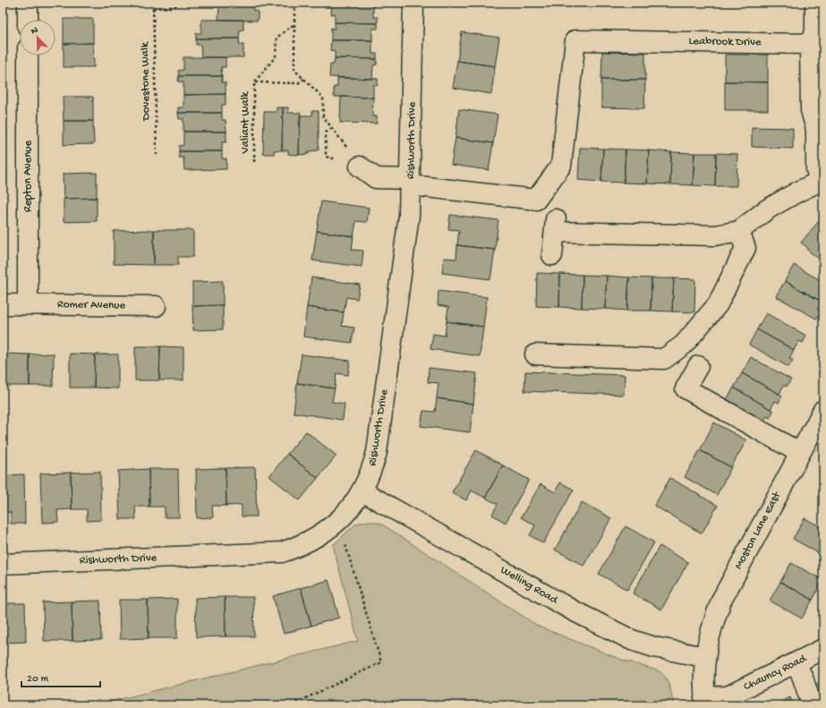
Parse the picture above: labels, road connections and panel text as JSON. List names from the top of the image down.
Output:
{
  "streets": {
    "street": [
      "Leabrook Drive",
      "Rishworth Drive",
      "Repton Avenue",
      "Romer Avenue",
      "Moston Lane East",
      "Welling Road",
      "Chauncy Road"
    ],
    "path": ["Dovestone Walk", "Valiant Walk"]
  },
  "crossings": [
    ["Leabrook Drive", "Rishworth Drive"],
    ["Rishworth Drive", "Welling Road"],
    ["Repton Avenue", "Romer Avenue"],
    ["Moston Lane East", "Welling Road"],
    ["Moston Lane East", "Chauncy Road"]
  ],
  "scale_bar": "20 m",
  "north": "top left"
}
